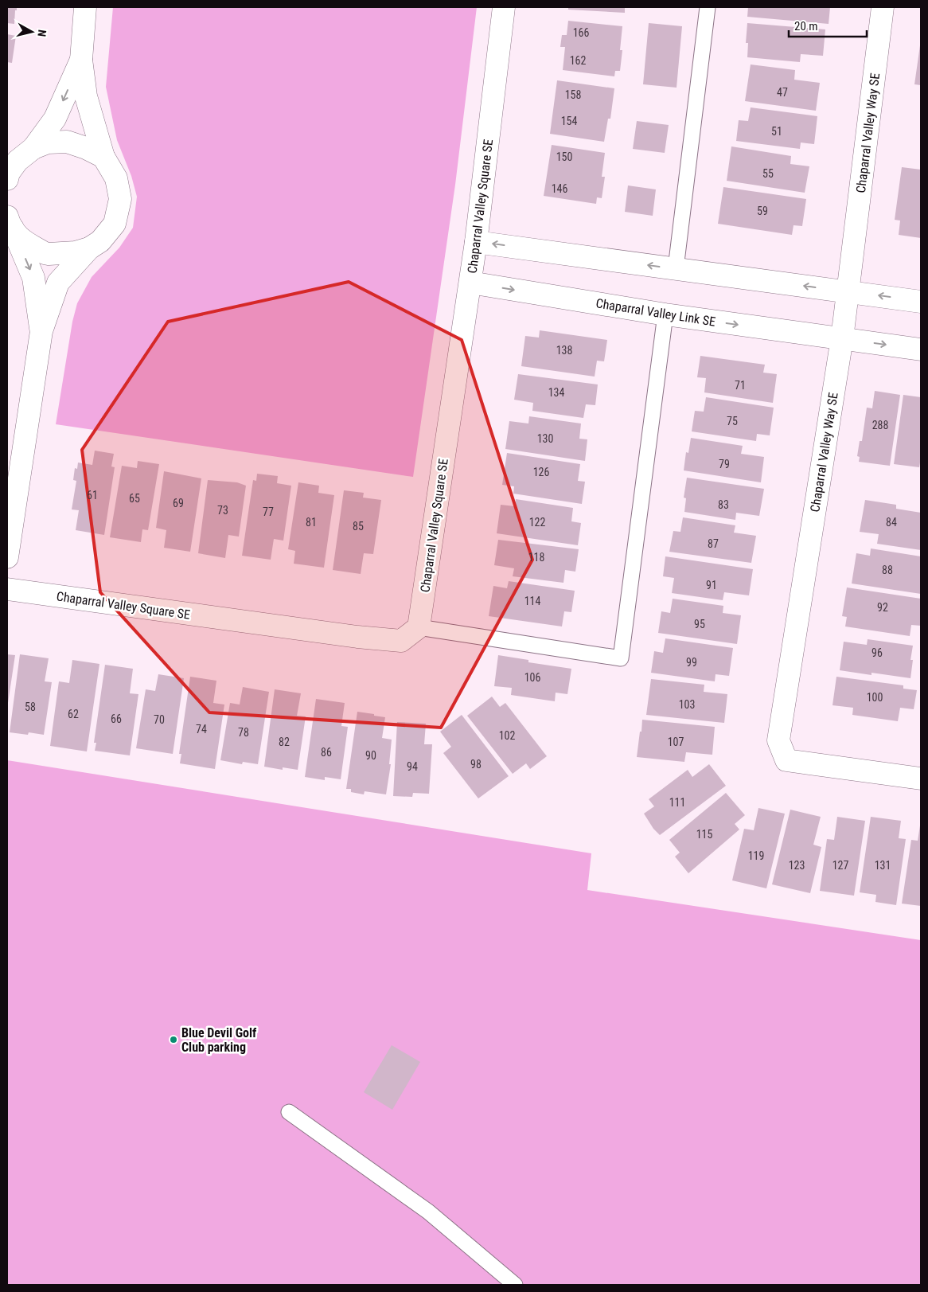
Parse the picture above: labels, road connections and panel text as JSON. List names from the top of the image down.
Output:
{
  "streets": {
    "street": ["Chaparral Valley Way SE", "Chaparral Valley Square SE", "Chaparral Valley Link SE"]
  },
  "crossings": [
    ["Chaparral Valley Way SE", "Chaparral Valley Link SE"],
    ["Chaparral Valley Square SE", "Chaparral Valley Link SE"]
  ],
  "places": ["Blue Devil Golf Club parking"],
  "house_numbers": [
    "166",
    "162",
    "47",
    "158",
    "154",
    "51",
    "150",
    "55",
    "146",
    "59",
    "138",
    "71",
    "134",
    "75",
    "288",
    "130",
    "79",
    "126",
    "61",
    "65",
    "69",
    "83",
    "73",
    "77",
    "81",
    "122",
    "84",
    "85",
    "87",
    "118",
    "88",
    "91",
    "114",
    "92",
    "95",
    "96",
    "99",
    "106",
    "100",
    "103",
    "58",
    "62",
    "66",
    "70",
    "74",
    "78",
    "102",
    "82",
    "107",
    "86",
    "90",
    "98",
    "94",
    "111",
    "115",
    "119",
    "123",
    "127",
    "131"
  ],
  "scale_bar": "20 m",
  "north": "right"
}
